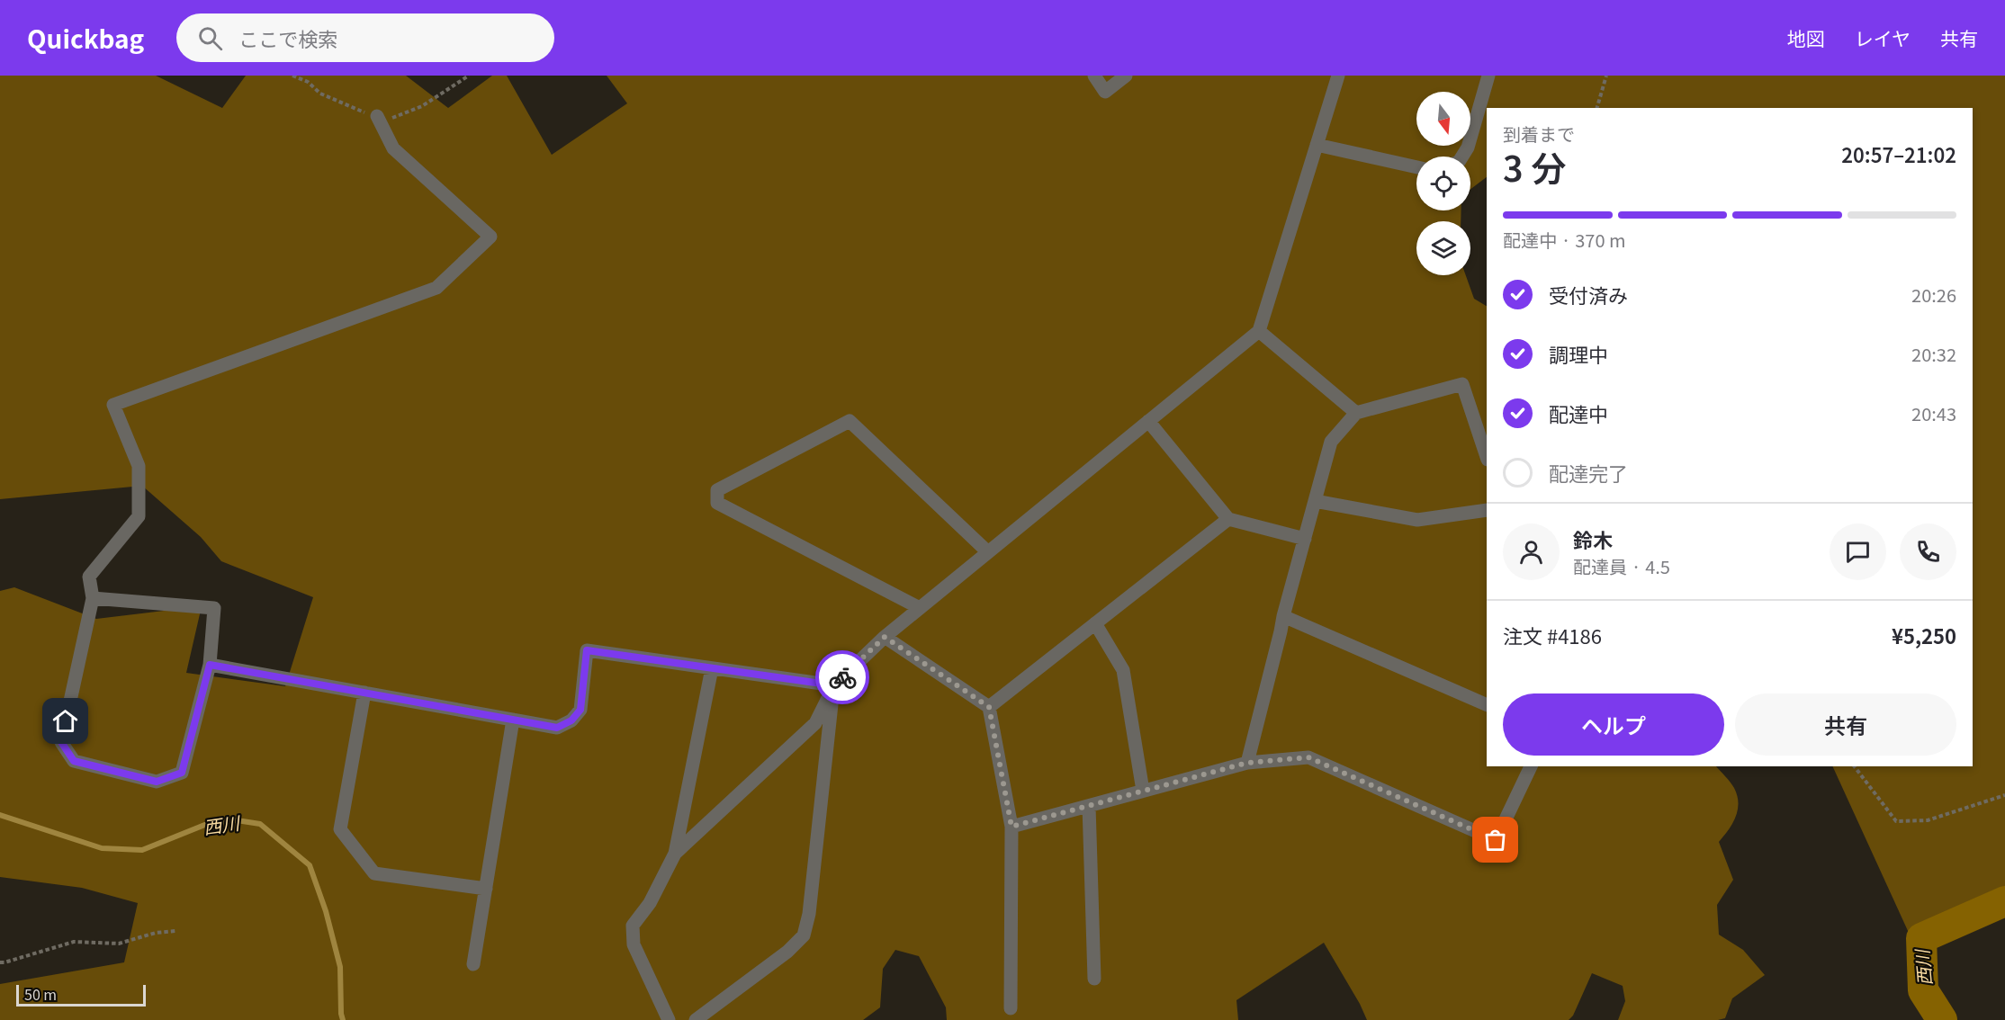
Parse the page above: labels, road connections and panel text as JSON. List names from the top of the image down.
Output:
{
  "water": ["西川"],
  "scale_bar": "50 m",
  "north": "bottom",
  "page": {
    "header": "Quickbag",
    "search": "ここで検索",
    "nav": ["地図", "レイヤ", "共有"],
    "heading": ["3 分", "到着まで", "20:57–21:02"],
    "panel": [
      "鈴木",
      "配達員 · 4.5",
      "注文 #4186",
      "¥5,250"
    ],
    "bar": "配達中 · 370 m",
    "list": [
      ["受付済み", "20:26"],
      ["調理中", "20:32"],
      ["配達中", "20:43"],
      "配達完了"
    ],
    "buttons": ["ヘルプ", "共有"],
    "scale": "50 m"
  }
}
